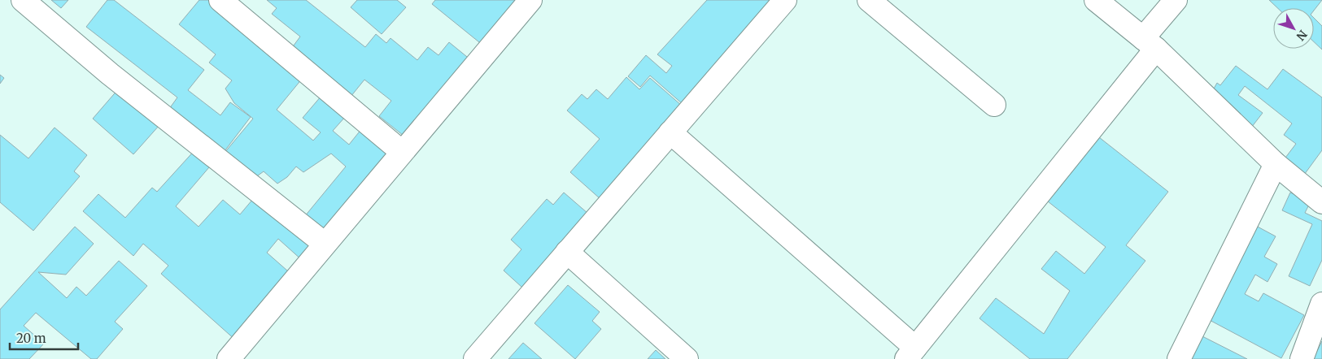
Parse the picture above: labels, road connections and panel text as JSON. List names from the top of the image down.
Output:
{
  "scale_bar": "20 m",
  "north": "bottom right"
}
